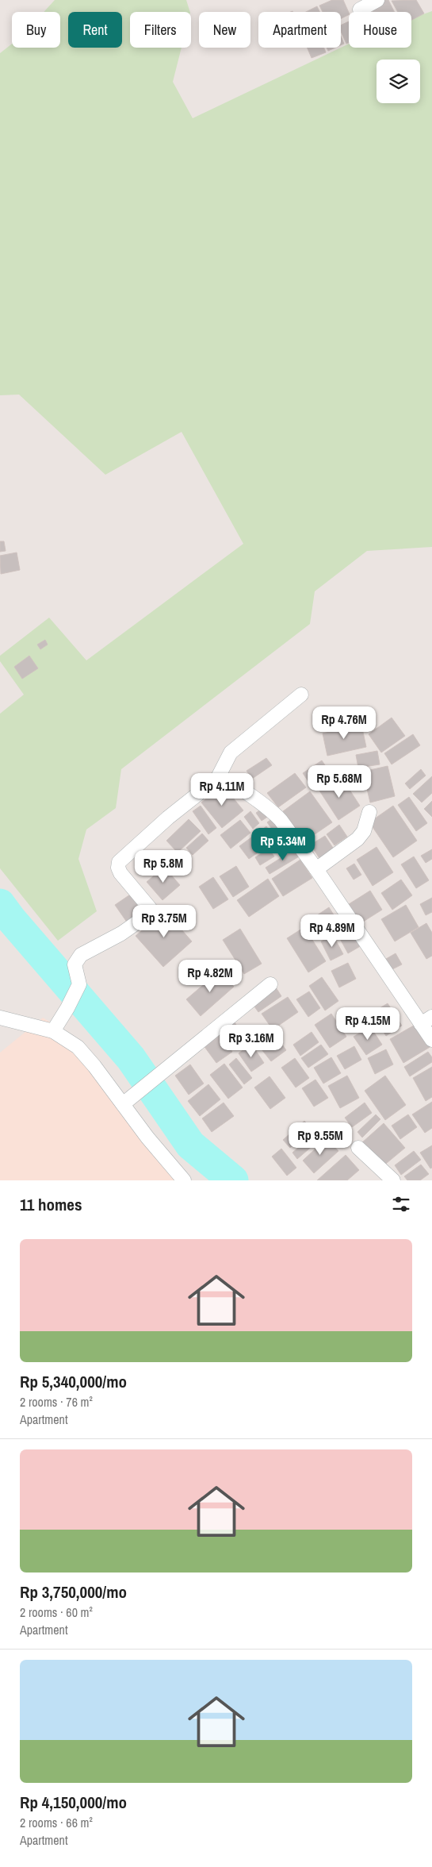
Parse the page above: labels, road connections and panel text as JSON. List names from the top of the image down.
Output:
{
  "page": {
    "chip": [
      "Buy",
      "Rent",
      "Filters",
      "New",
      "Apartment",
      "House"
    ],
    "price": [
      "Rp 4.76M",
      "Rp 5.68M",
      "Rp 4.11M",
      "Rp 5.34M",
      "Rp 5.8M",
      "Rp 3.75M",
      "Rp 4.89M",
      "Rp 4.82M",
      "Rp 4.15M",
      "Rp 3.16M",
      "Rp 9.55M"
    ],
    "heading": "11 homes",
    "list": [
      {
        "name": "Rp 5,340,000/mo",
        "note": "2 rooms · 76 m² · Apartment"
      },
      {
        "name": "Rp 3,750,000/mo",
        "note": "2 rooms · 60 m² · Apartment"
      },
      {
        "name": "Rp 4,150,000/mo",
        "note": "2 rooms · 66 m² · Apartment"
      }
    ]
  }
}
